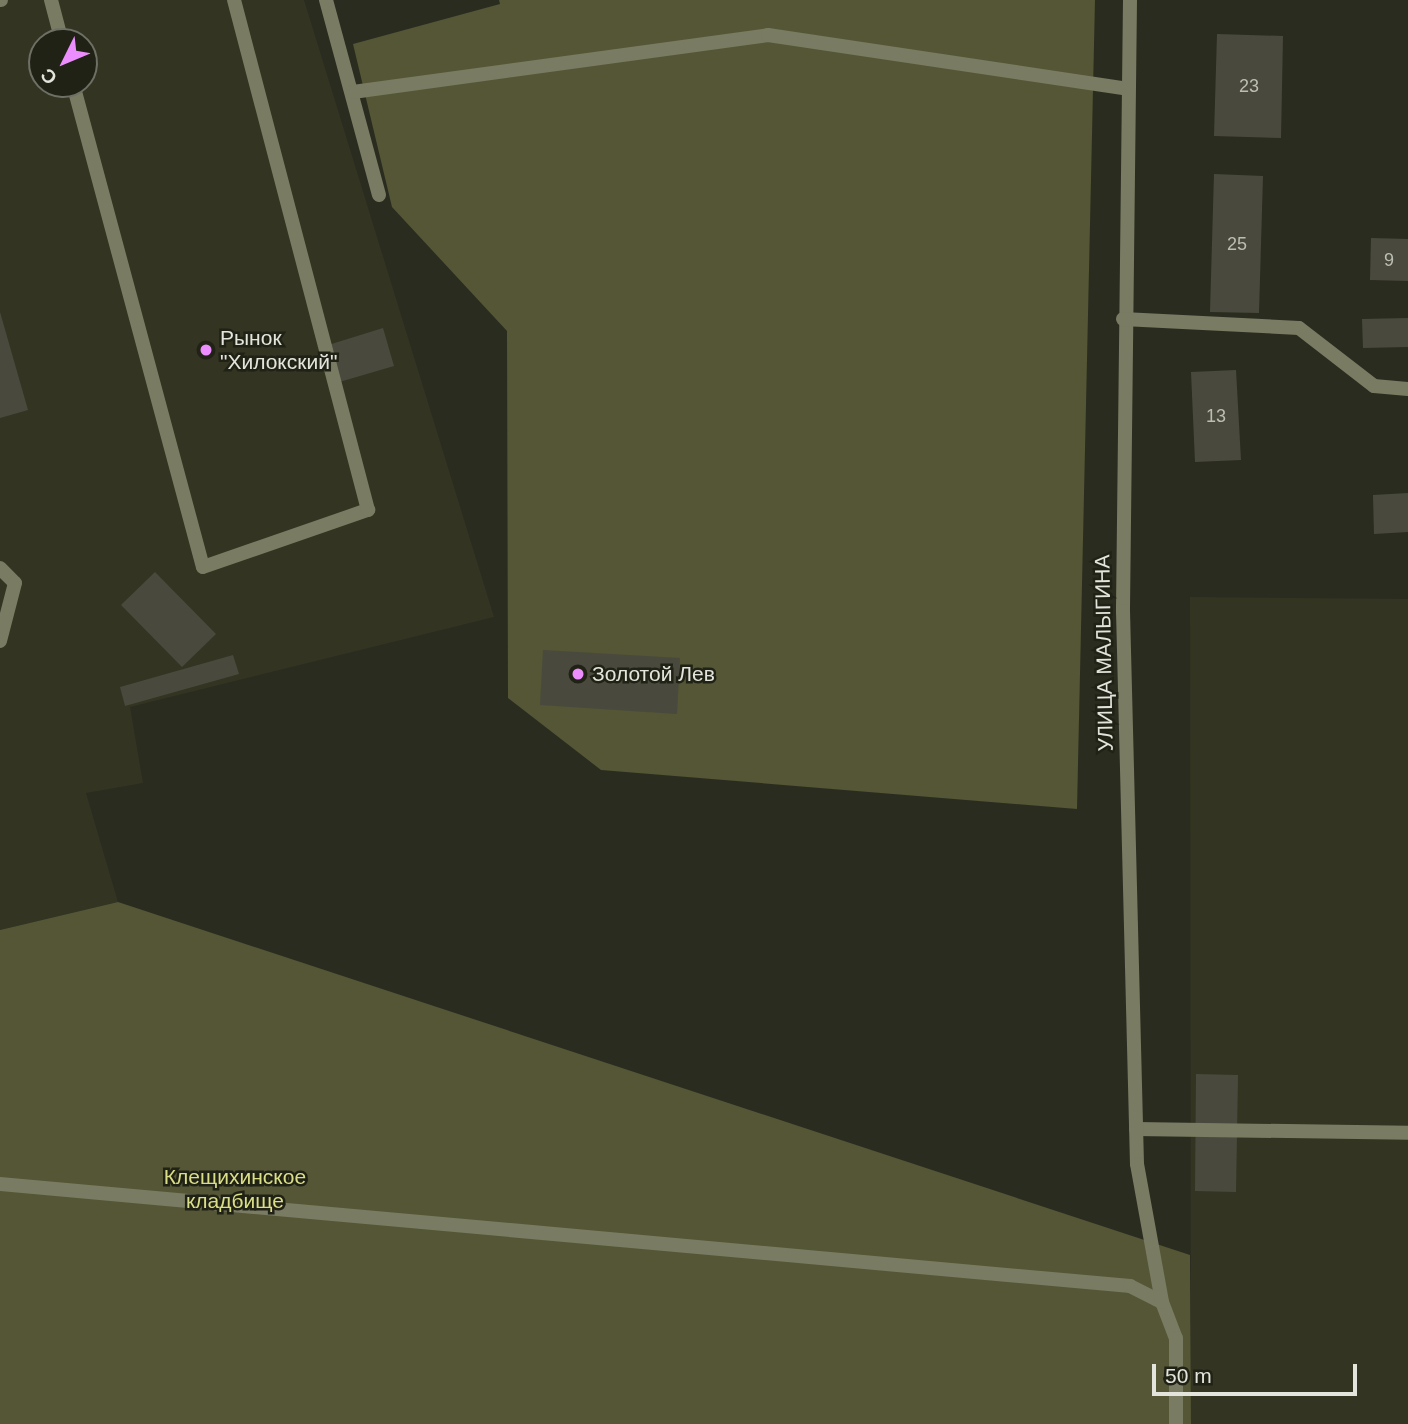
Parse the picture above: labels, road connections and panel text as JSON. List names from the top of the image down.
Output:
{
  "streets": {
    "street": ["УЛИЦА МАЛЫГИНА"]
  },
  "parks": ["Клещихинское кладбище"],
  "places": ["Рынок \"Хилокский\"", "Золотой Лев"],
  "house_numbers": [
    "23",
    "25",
    "9",
    "13"
  ],
  "scale_bar": "50 m",
  "north": "bottom left"
}
